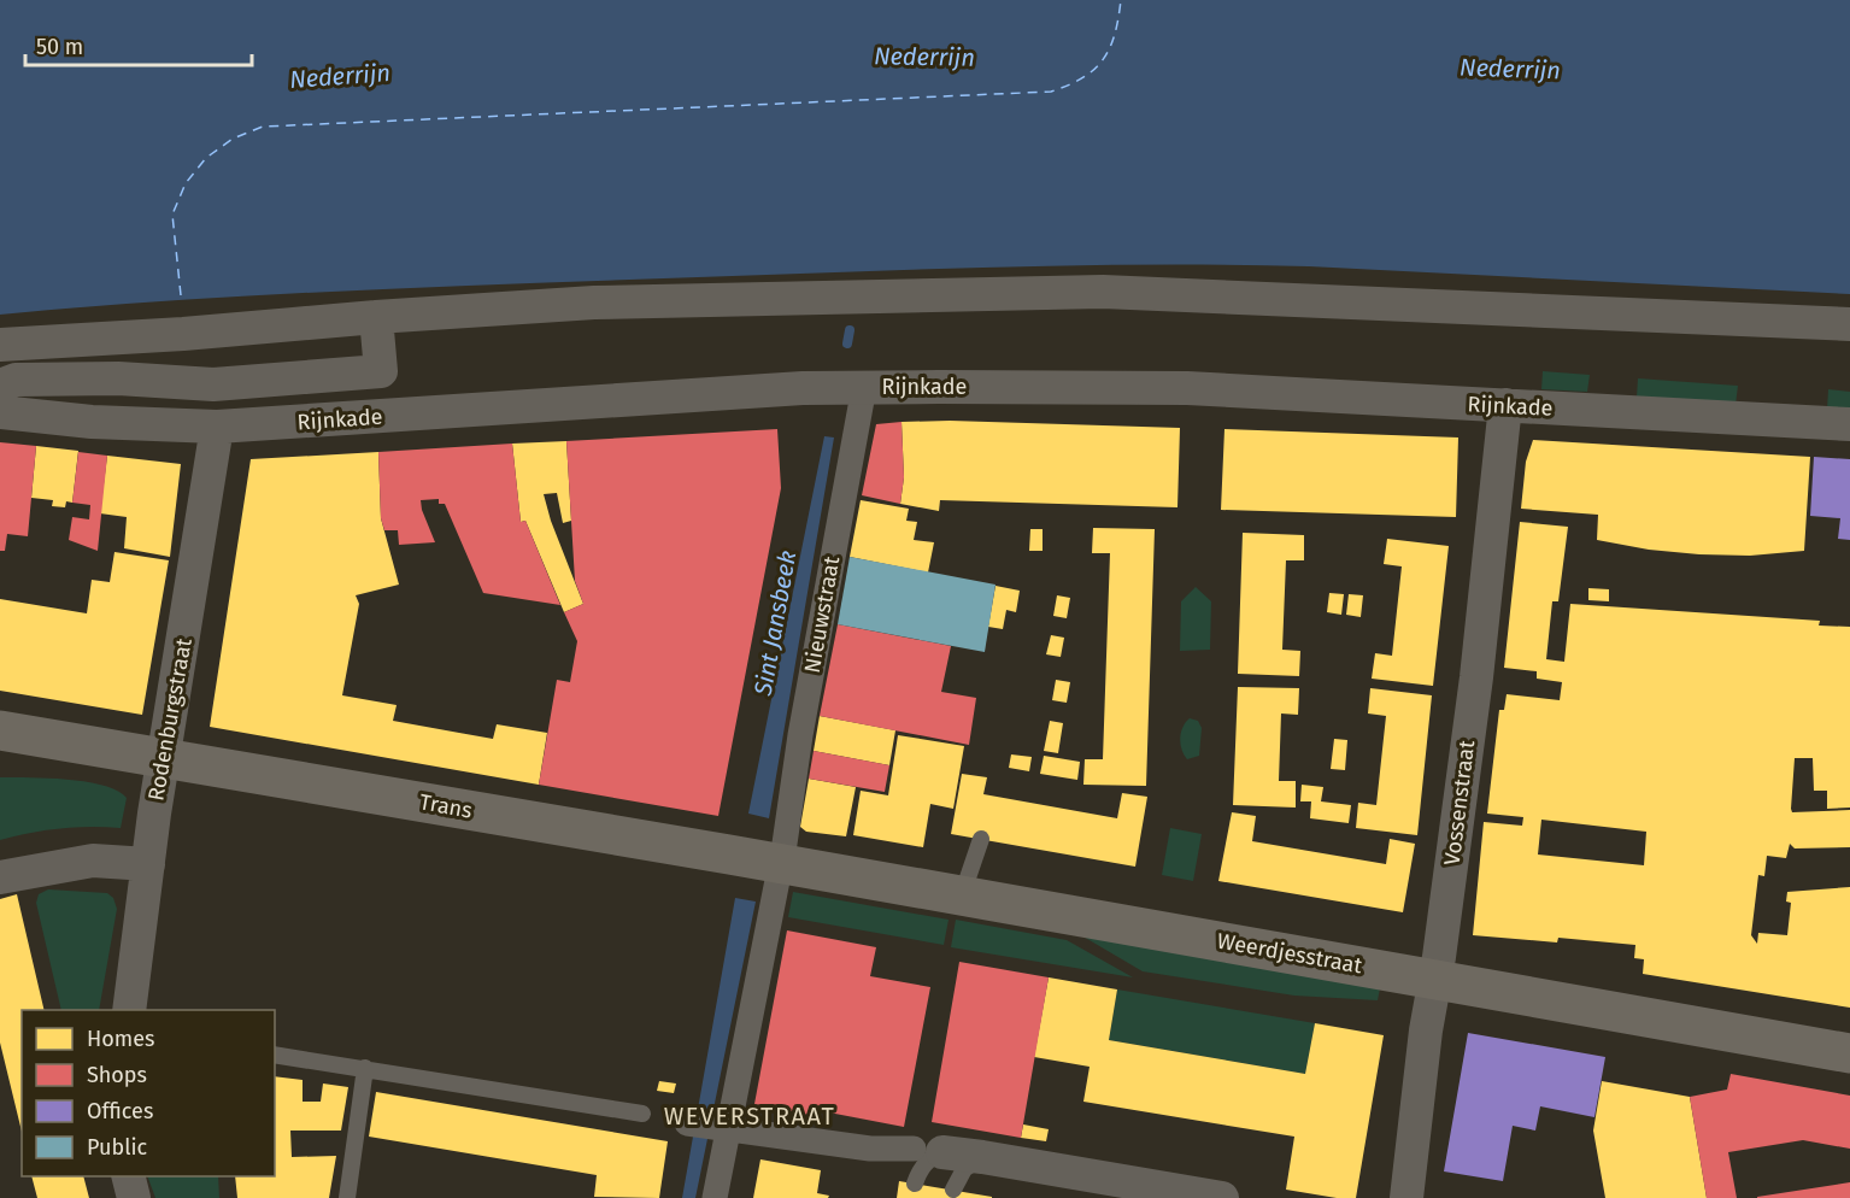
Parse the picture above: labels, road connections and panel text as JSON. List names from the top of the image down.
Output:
{
  "streets": {
    "main road": ["Trans", "Weerdjesstraat"],
    "street": [
      "Rijnkade",
      "Nieuwstraat",
      "Rodenburgstraat",
      "Vossenstraat"
    ]
  },
  "crossings": [
    ["Rijnkade", "Nieuwstraat"],
    ["Rijnkade", "Rodenburgstraat"],
    ["Rijnkade", "Vossenstraat"],
    ["Nieuwstraat", "Weerdjesstraat"],
    ["Rodenburgstraat", "Trans"],
    ["Vossenstraat", "Weerdjesstraat"],
    ["Trans", "Weerdjesstraat"]
  ],
  "districts": ["WEVERSTRAAT"],
  "water": ["Nederrijn", "Sint Jansbeek"],
  "legend": [
    "Homes",
    "Shops",
    "Offices",
    "Public"
  ],
  "scale_bar": "50 m"
}
